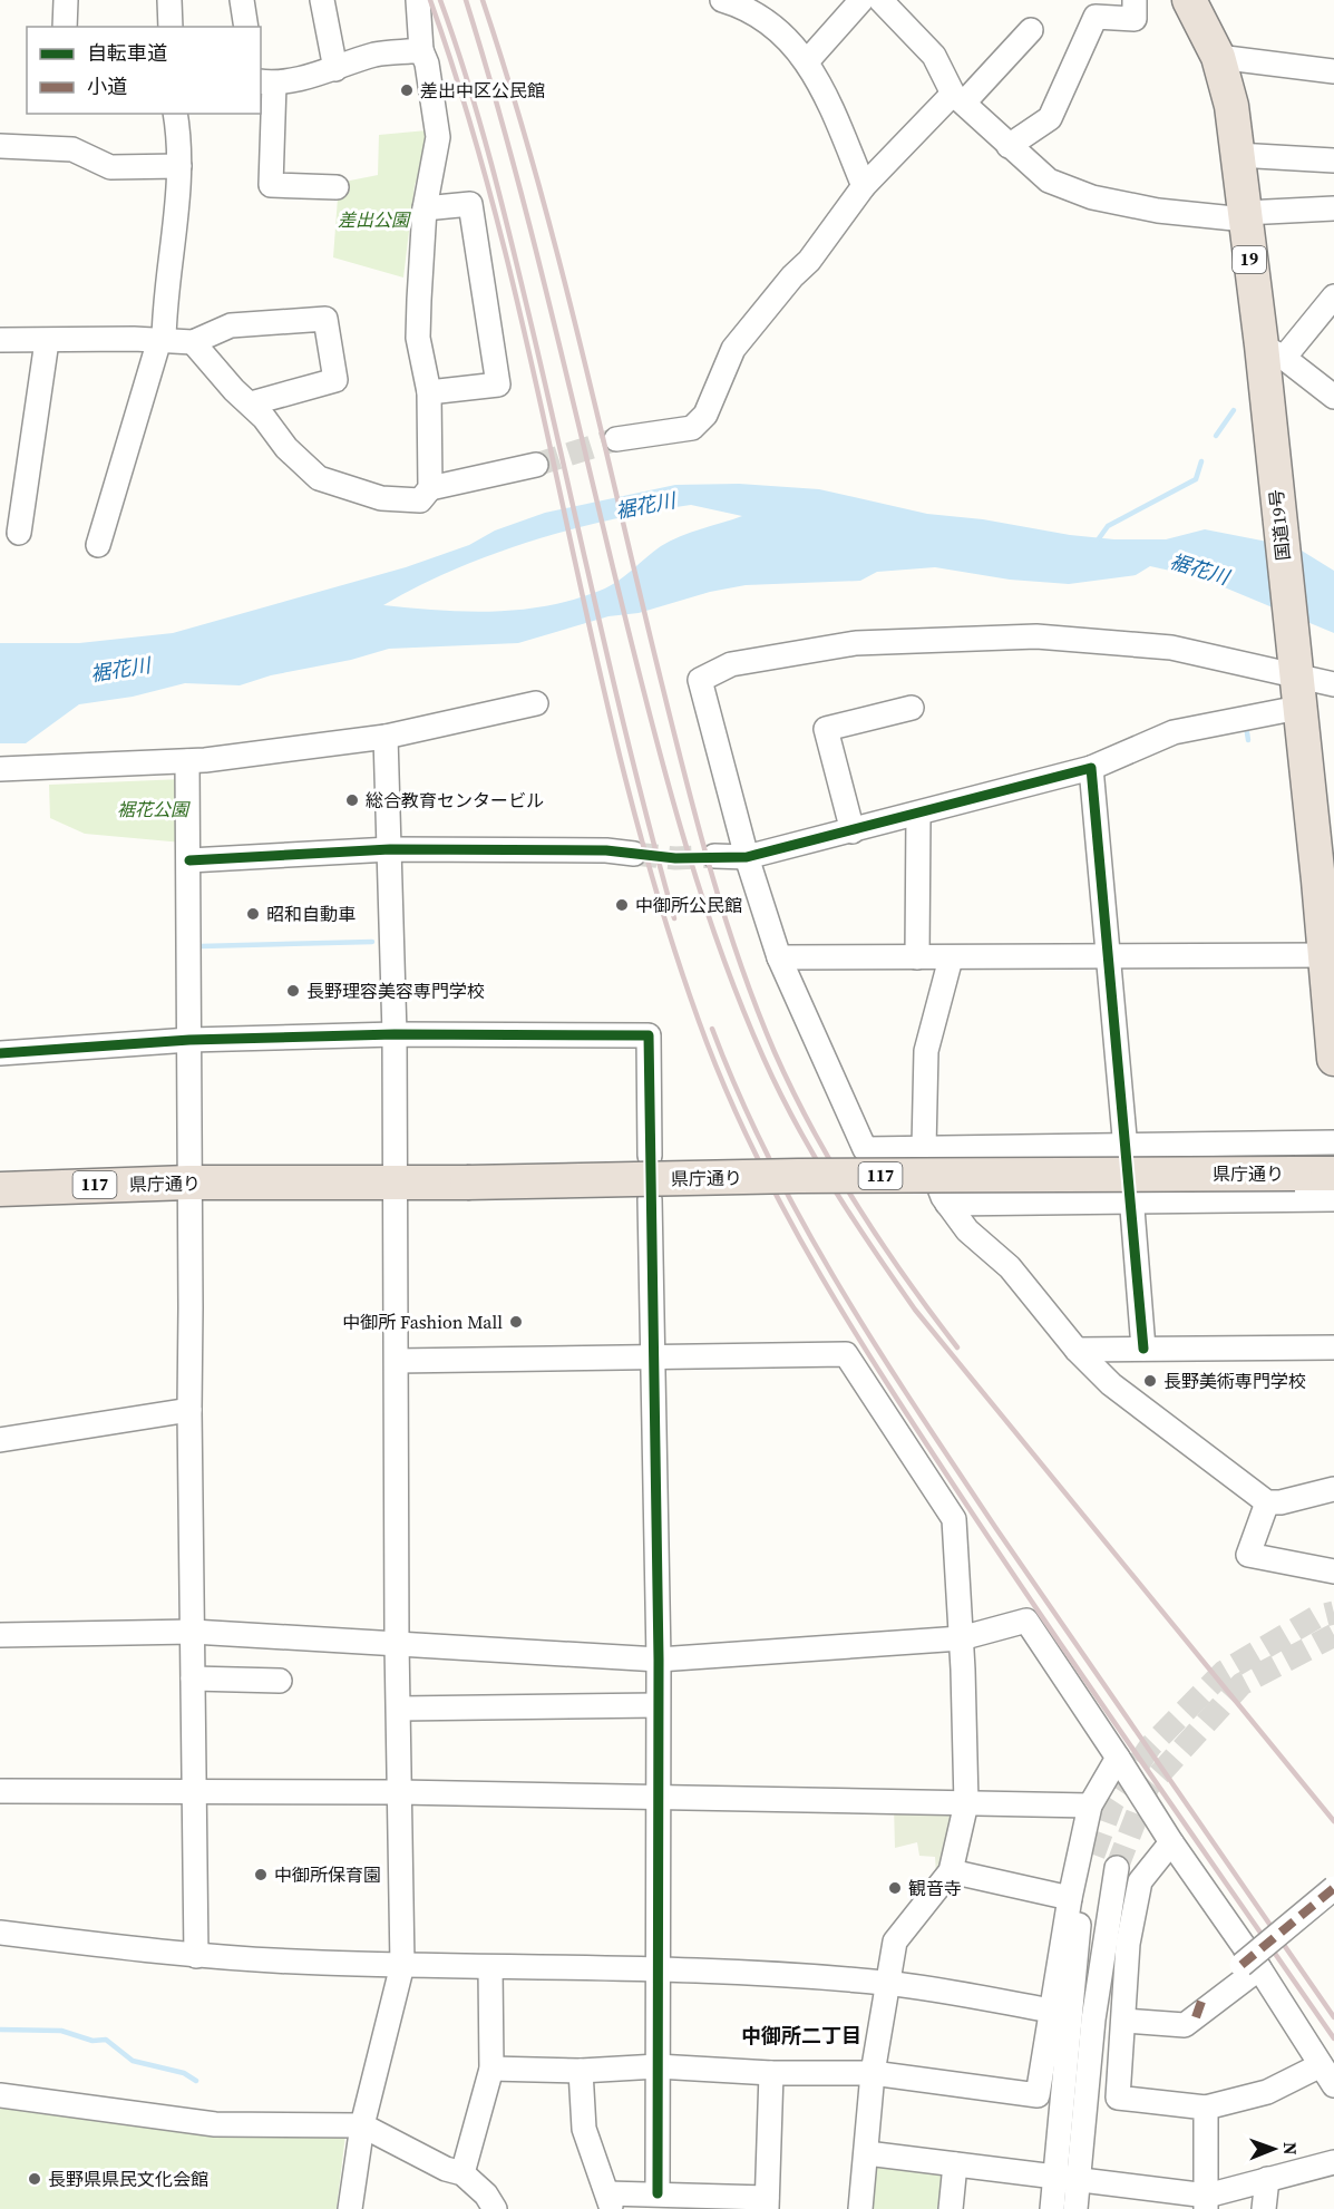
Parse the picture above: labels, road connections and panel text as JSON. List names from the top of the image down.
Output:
{
  "streets": {
    "highway": [
      "19",
      "国道19号",
      "県庁通り",
      "117"
    ]
  },
  "districts": ["中御所二丁目"],
  "water": ["裾花川"],
  "parks": ["差出公園", "裾花公園"],
  "places": [
    "差出中区公民館",
    "総合教育センタービル",
    "中御所公民館",
    "昭和自動車",
    "長野理容美容専門学校",
    "中御所 Fashion Mall",
    "長野美術専門学校",
    "中御所保育園",
    "観音寺",
    "長野県県民文化会館"
  ],
  "legend": ["自転車道", "小道"],
  "north": "right"
}
